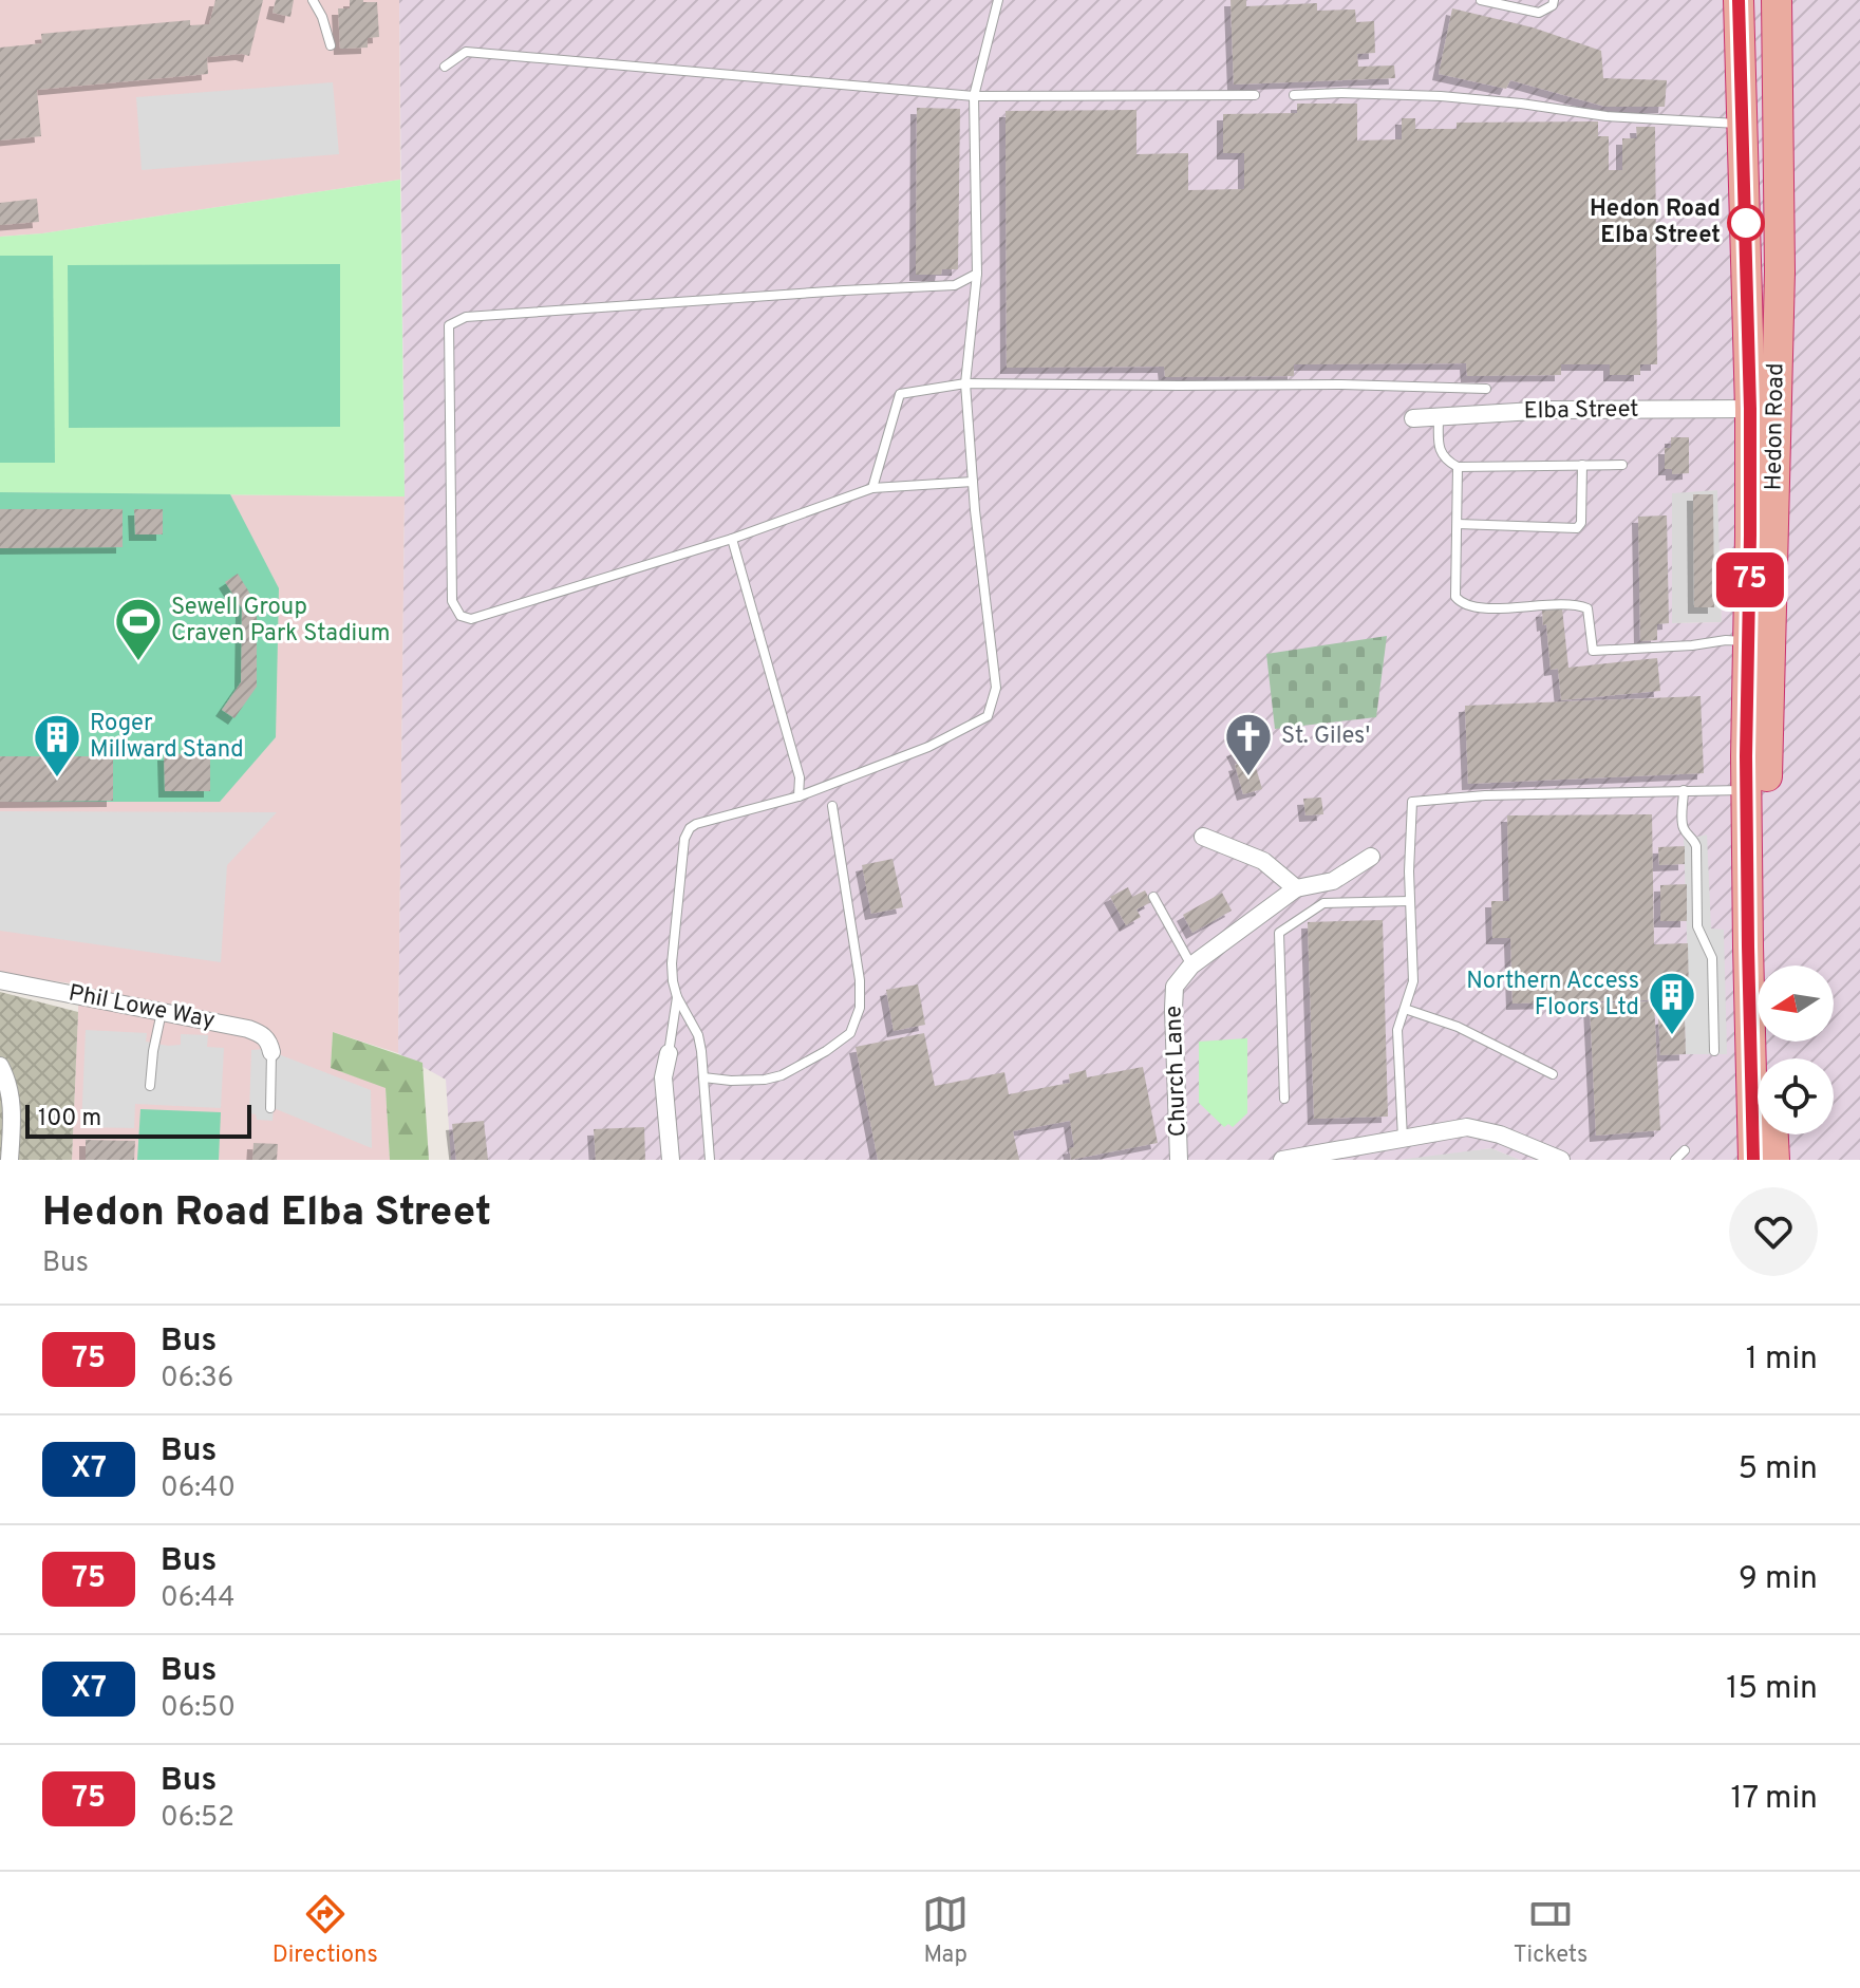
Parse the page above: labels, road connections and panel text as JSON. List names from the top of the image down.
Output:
{
  "streets": {
    "highway": ["Hedon Road"],
    "street": ["Elba Street", "Phil Lowe Way", "Church Lane"]
  },
  "crossings": [
    ["Elba Street", "Hedon Road"]
  ],
  "places": {
    "other": ["Hedon Road Elba Street"],
    "sports": ["Sewell Group Craven Park Stadium"],
    "church": ["St. Giles'"],
    "building": ["Roger Millward Stand", "Northern Access Floors Ltd"]
  },
  "lines": ["bus line 75"],
  "scale_bar": "100 m",
  "north": "left",
  "page": {
    "on_map": "75",
    "scale": "100 m",
    "heading": ["Hedon Road Elba Street", "Bus"],
    "list": [
      {
        "mark": "75",
        "name": "Bus",
        "note": "06:36",
        "value": "1 min"
      },
      {
        "mark": "X7",
        "name": "Bus",
        "note": "06:40",
        "value": "5 min"
      },
      {
        "mark": "75",
        "name": "Bus",
        "note": "06:44",
        "value": "9 min"
      },
      {
        "mark": "X7",
        "name": "Bus",
        "note": "06:50",
        "value": "15 min"
      },
      {
        "mark": "75",
        "name": "Bus",
        "note": "06:52",
        "value": "17 min"
      }
    ],
    "tabs": ["Directions", "Map", "Tickets"]
  }
}
